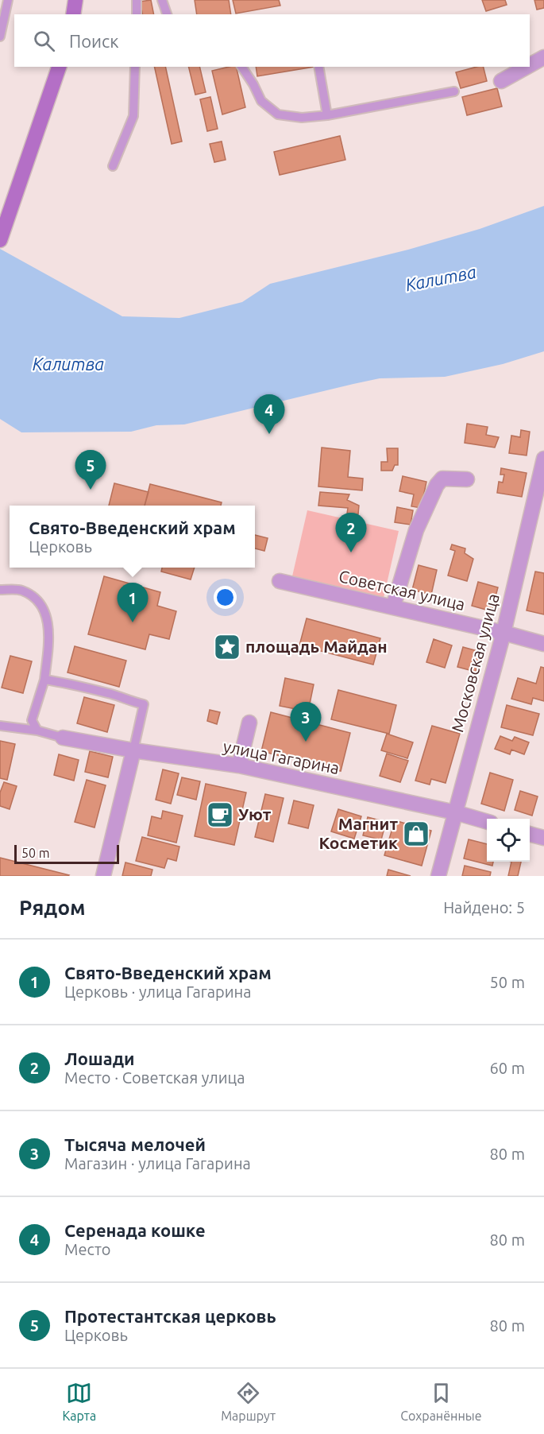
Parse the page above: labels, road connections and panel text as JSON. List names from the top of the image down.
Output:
{
  "streets": {
    "street": ["Советская улица", "Московская улица", "улица Гагарина"]
  },
  "crossings": [
    ["Советская улица", "Московская улица"],
    ["Московская улица", "улица Гагарина"]
  ],
  "water": ["Калитва"],
  "places": {
    "place": ["площадь Майдан"],
    "cafe": ["Уют"],
    "shop": ["Магнит Косметик"]
  },
  "scale_bar": "50 m",
  "page": {
    "search": "Поиск",
    "pins": [
      "4",
      "5",
      "2",
      "1",
      "3"
    ],
    "popup": ["Свято-Введенский храм", "Церковь"],
    "scale": "50 m",
    "heading": ["Рядом", "Найдено: 5"],
    "list": [
      {
        "mark": "1",
        "name": "Свято-Введенский храм",
        "note": "Церковь · улица Гагарина",
        "value": "50 m"
      },
      {
        "mark": "2",
        "name": "Лошади",
        "note": "Место · Советская улица",
        "value": "60 m"
      },
      {
        "mark": "3",
        "name": "Тысяча мелочей",
        "note": "Магазин · улица Гагарина",
        "value": "80 m"
      },
      {
        "mark": "4",
        "name": "Серенада кошке",
        "note": "Место",
        "value": "80 m"
      },
      {
        "mark": "5",
        "name": "Протестантская церковь",
        "note": "Церковь",
        "value": "80 m"
      }
    ],
    "nav": ["Карта", "Маршрут", "Сохранённые"]
  }
}
